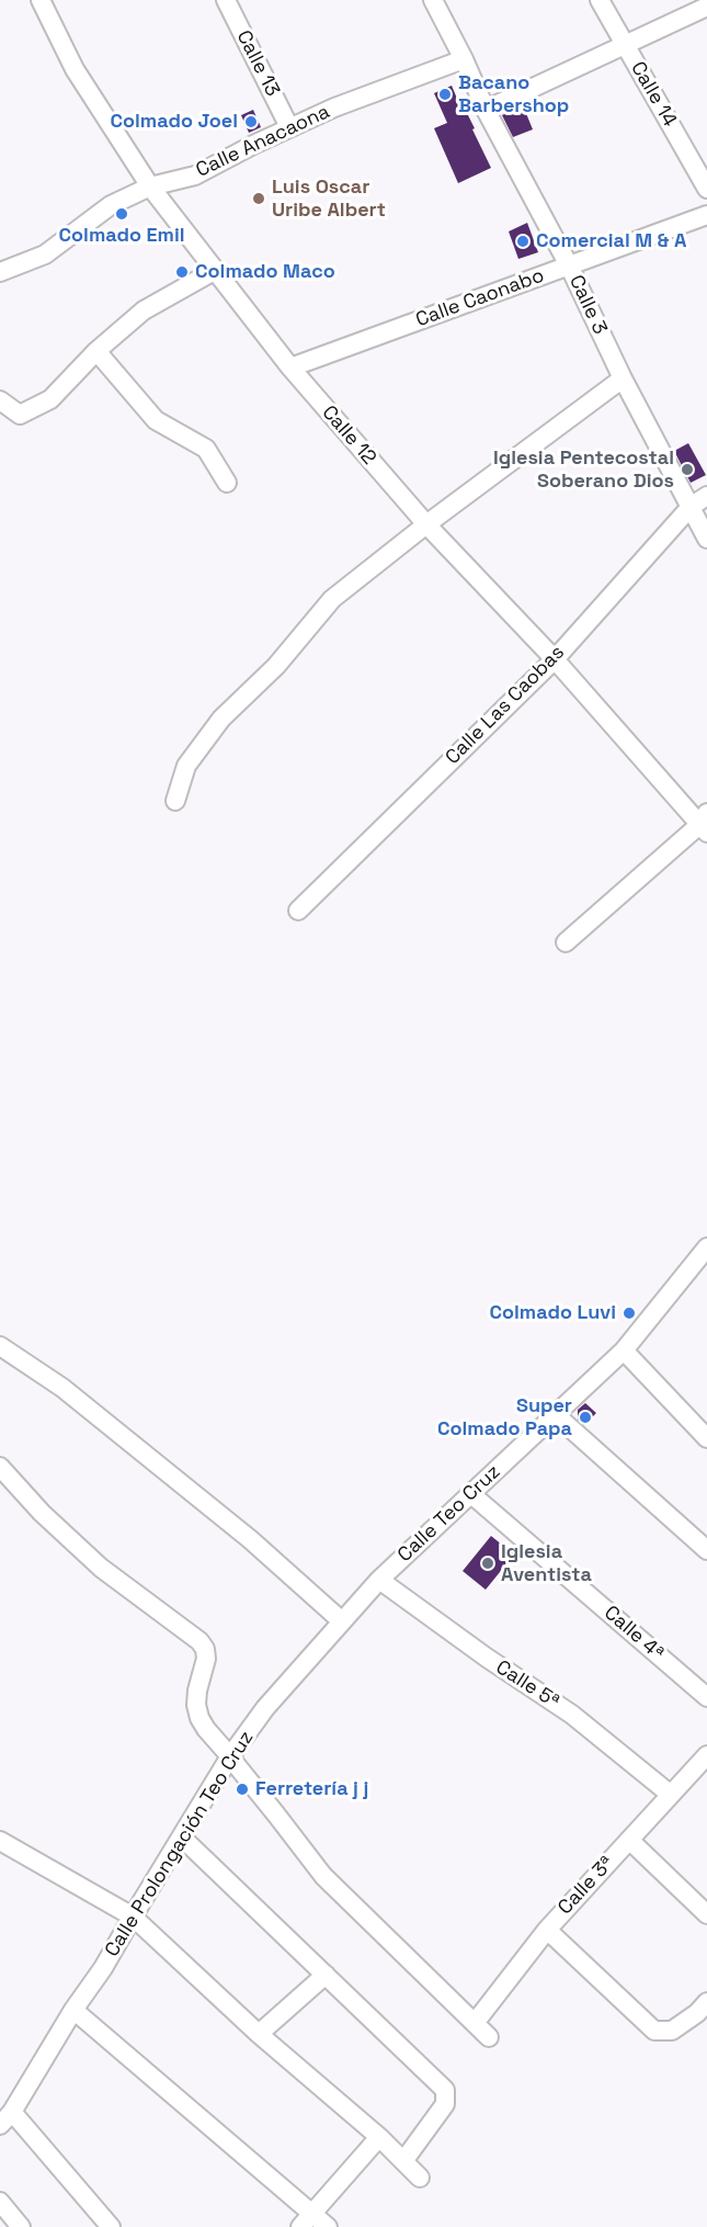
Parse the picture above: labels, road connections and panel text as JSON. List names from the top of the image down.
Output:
{
  "streets": {
    "street": [
      "Calle 13",
      "Calle 14",
      "Calle Anacaona",
      "Calle Caonabo",
      "Calle 3",
      "Calle 12",
      "Calle Las Caobas",
      "Calle Teo Cruz",
      "Calle 4ª",
      "Calle 5ª",
      "Calle Prolongación Teo Cruz",
      "Calle 3ª"
    ]
  },
  "crossings": [
    ["Calle 13", "Calle Anacaona"],
    ["Calle Anacaona", "Calle 3"],
    ["Calle Anacaona", "Calle 12"],
    ["Calle Caonabo", "Calle 3"],
    ["Calle Caonabo", "Calle 12"],
    ["Calle 3", "Calle Las Caobas"],
    ["Calle 12", "Calle Las Caobas"],
    ["Calle Teo Cruz", "Calle 4ª"],
    ["Calle Teo Cruz", "Calle 5ª"],
    ["Calle Teo Cruz", "Calle Prolongación Teo Cruz"],
    ["Calle 5ª", "Calle Prolongación Teo Cruz"],
    ["Calle 5ª", "Calle 3ª"]
  ],
  "places": [
    "Bacano Barbershop",
    "Colmado Joel",
    "Luis Oscar Uribe Albert",
    "Colmado Emil",
    "Comercial M & A",
    "Colmado Maco",
    "Iglesia Pentecostal Soberano Dios",
    "Colmado Luvi",
    "Super Colmado Papa",
    "Iglesia Aventista",
    "Ferretería j j"
  ]
}
